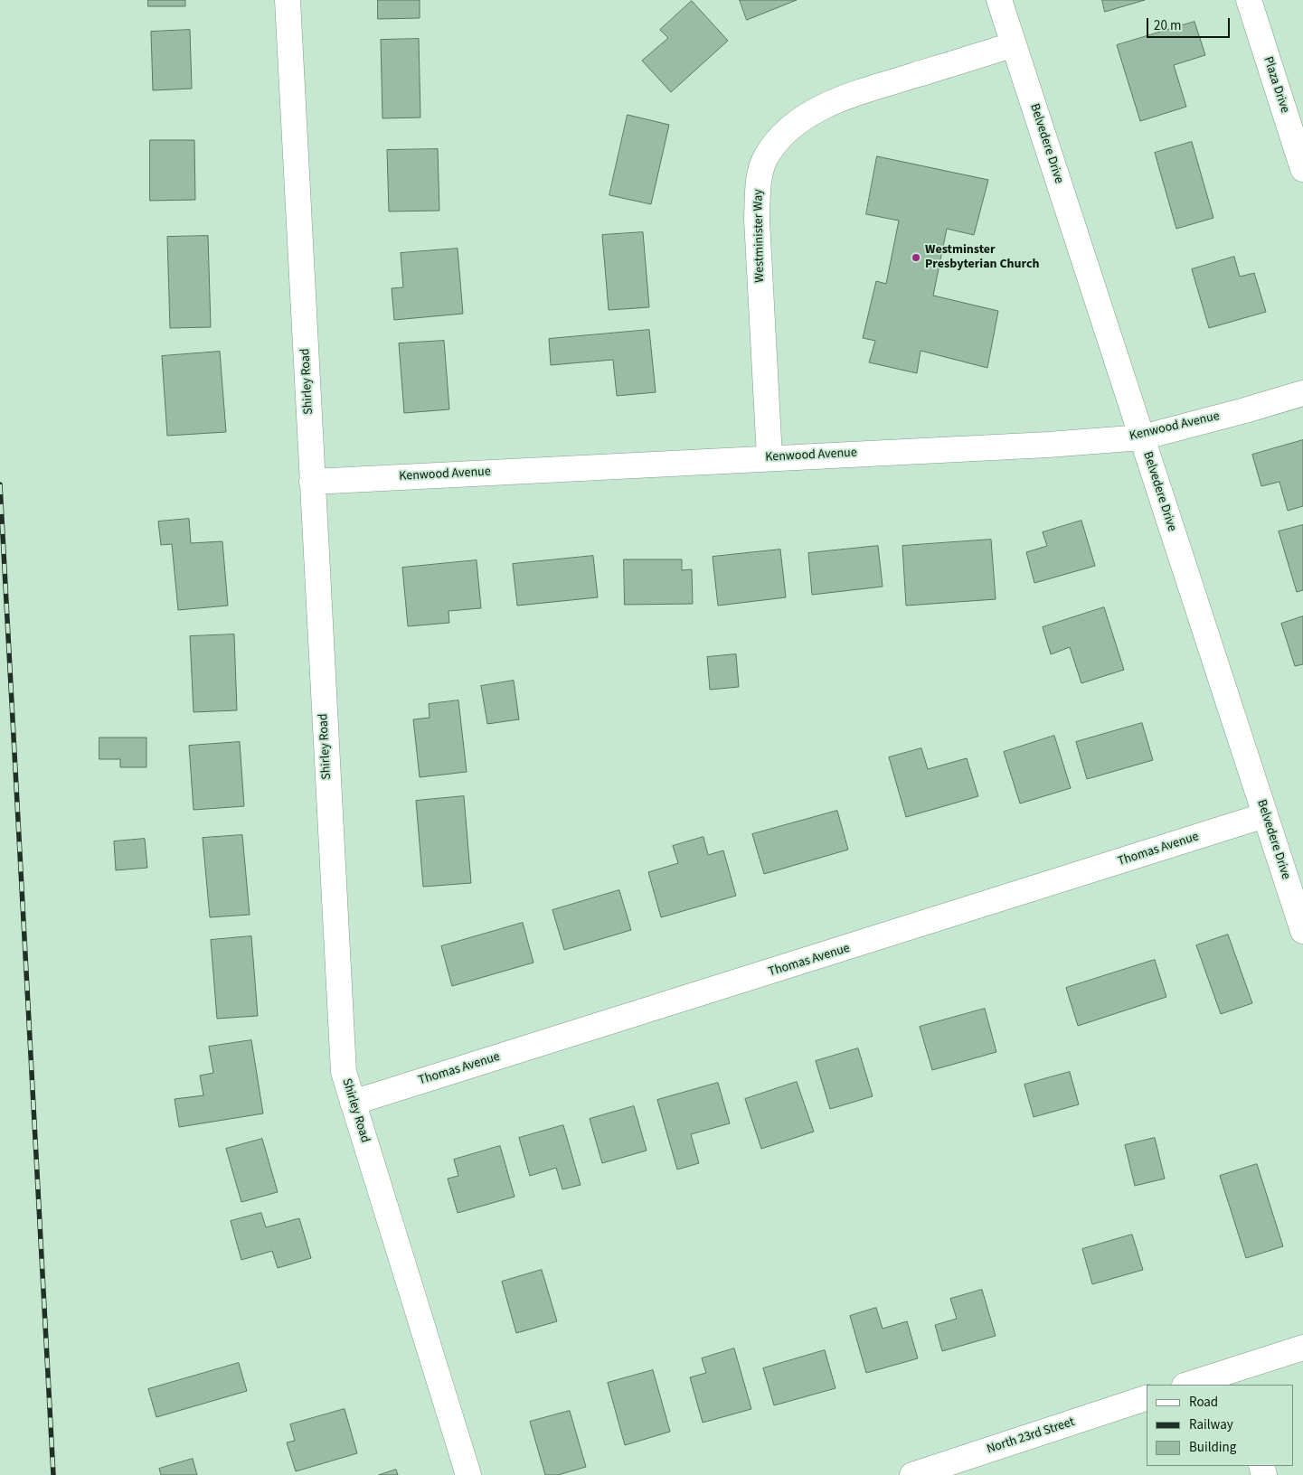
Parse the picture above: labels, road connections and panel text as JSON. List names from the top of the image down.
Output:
{
  "streets": {
    "street": [
      "Plaza Drive",
      "Belvedere Drive",
      "Westminister Way",
      "Shirley Road",
      "Kenwood Avenue",
      "Thomas Avenue",
      "North 23rd Street"
    ]
  },
  "crossings": [
    ["Belvedere Drive", "Westminister Way"],
    ["Belvedere Drive", "Kenwood Avenue"],
    ["Belvedere Drive", "Thomas Avenue"],
    ["Westminister Way", "Kenwood Avenue"],
    ["Shirley Road", "Kenwood Avenue"],
    ["Shirley Road", "Thomas Avenue"]
  ],
  "places": ["Westminster Presbyterian Church"],
  "legend": ["Road", "Railway", "Building"],
  "scale_bar": "20 m"
}
